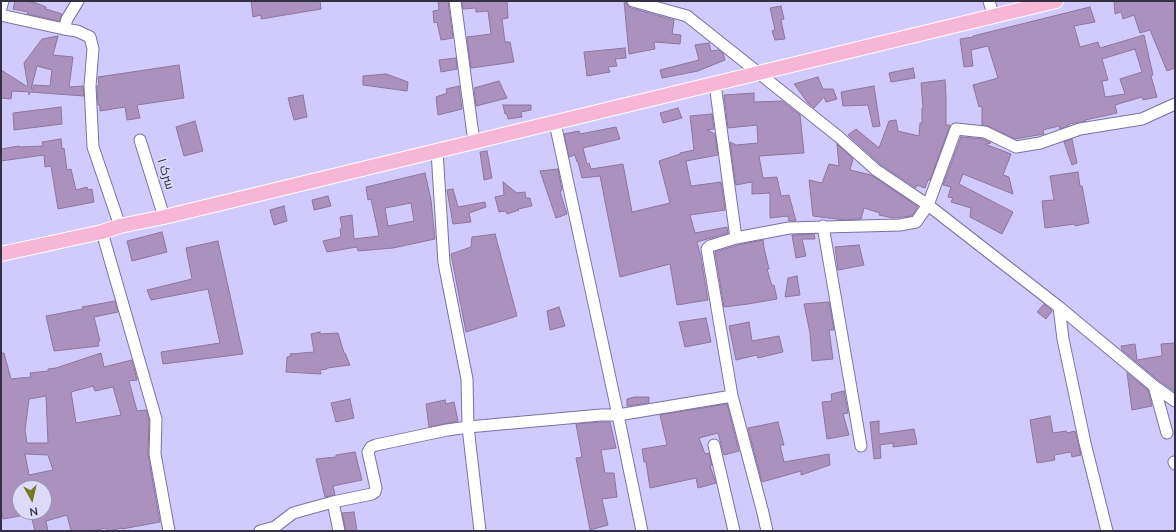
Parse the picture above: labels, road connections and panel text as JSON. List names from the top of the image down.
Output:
{
  "streets": {
    "street": ["سرک ۱"]
  },
  "north": "bottom"
}
